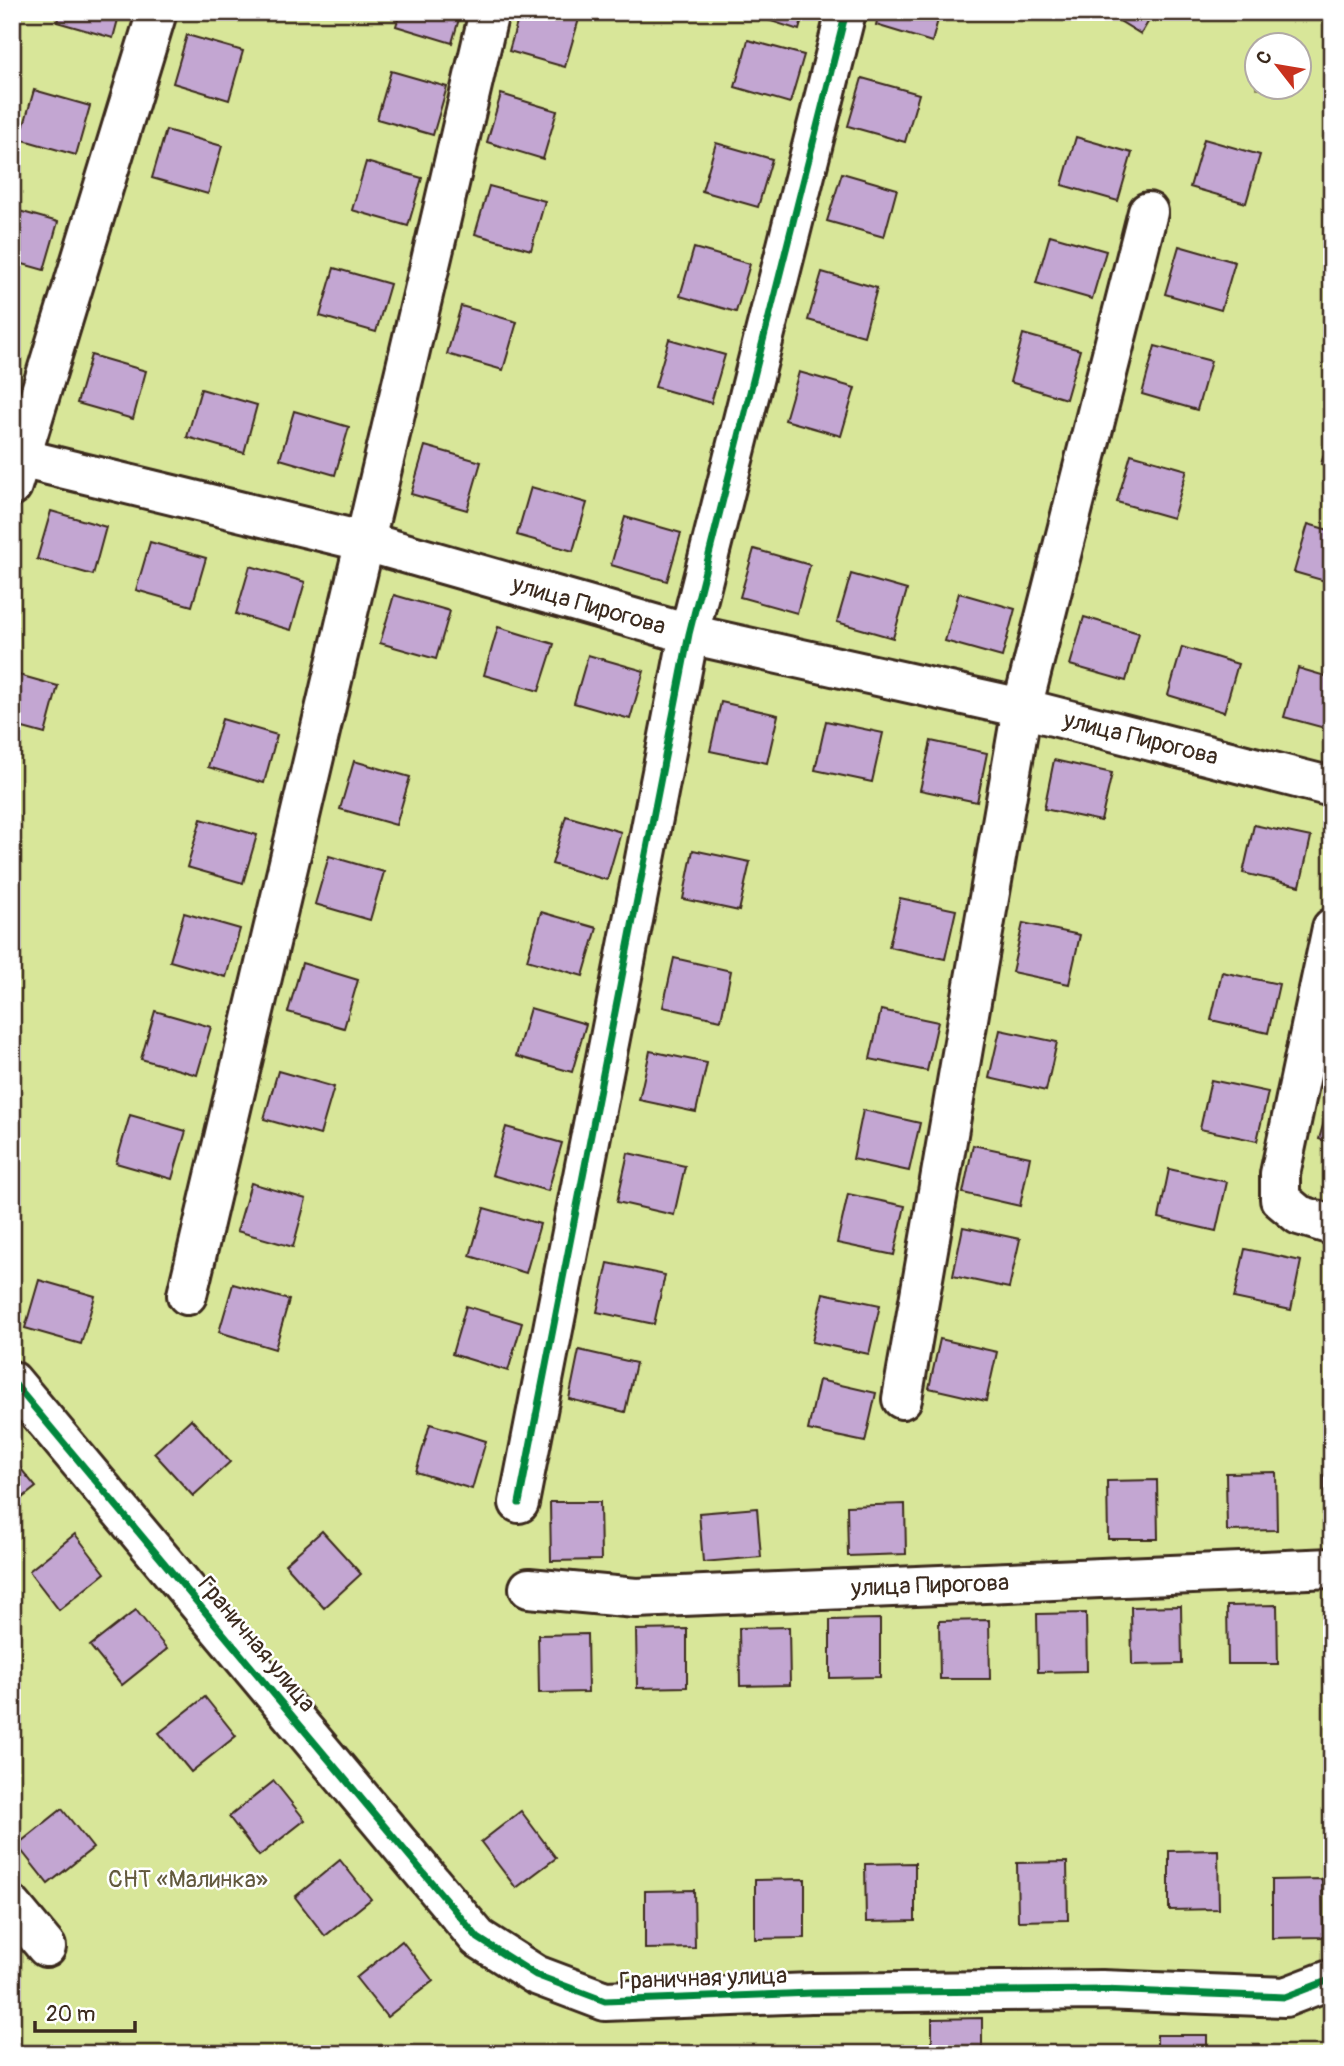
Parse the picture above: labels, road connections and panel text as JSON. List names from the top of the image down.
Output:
{
  "streets": {
    "street": ["улица Пирогова", "Граничная улица"]
  },
  "parks": ["СНТ «Малинка»"],
  "scale_bar": "20 m",
  "north": "top left"
}
